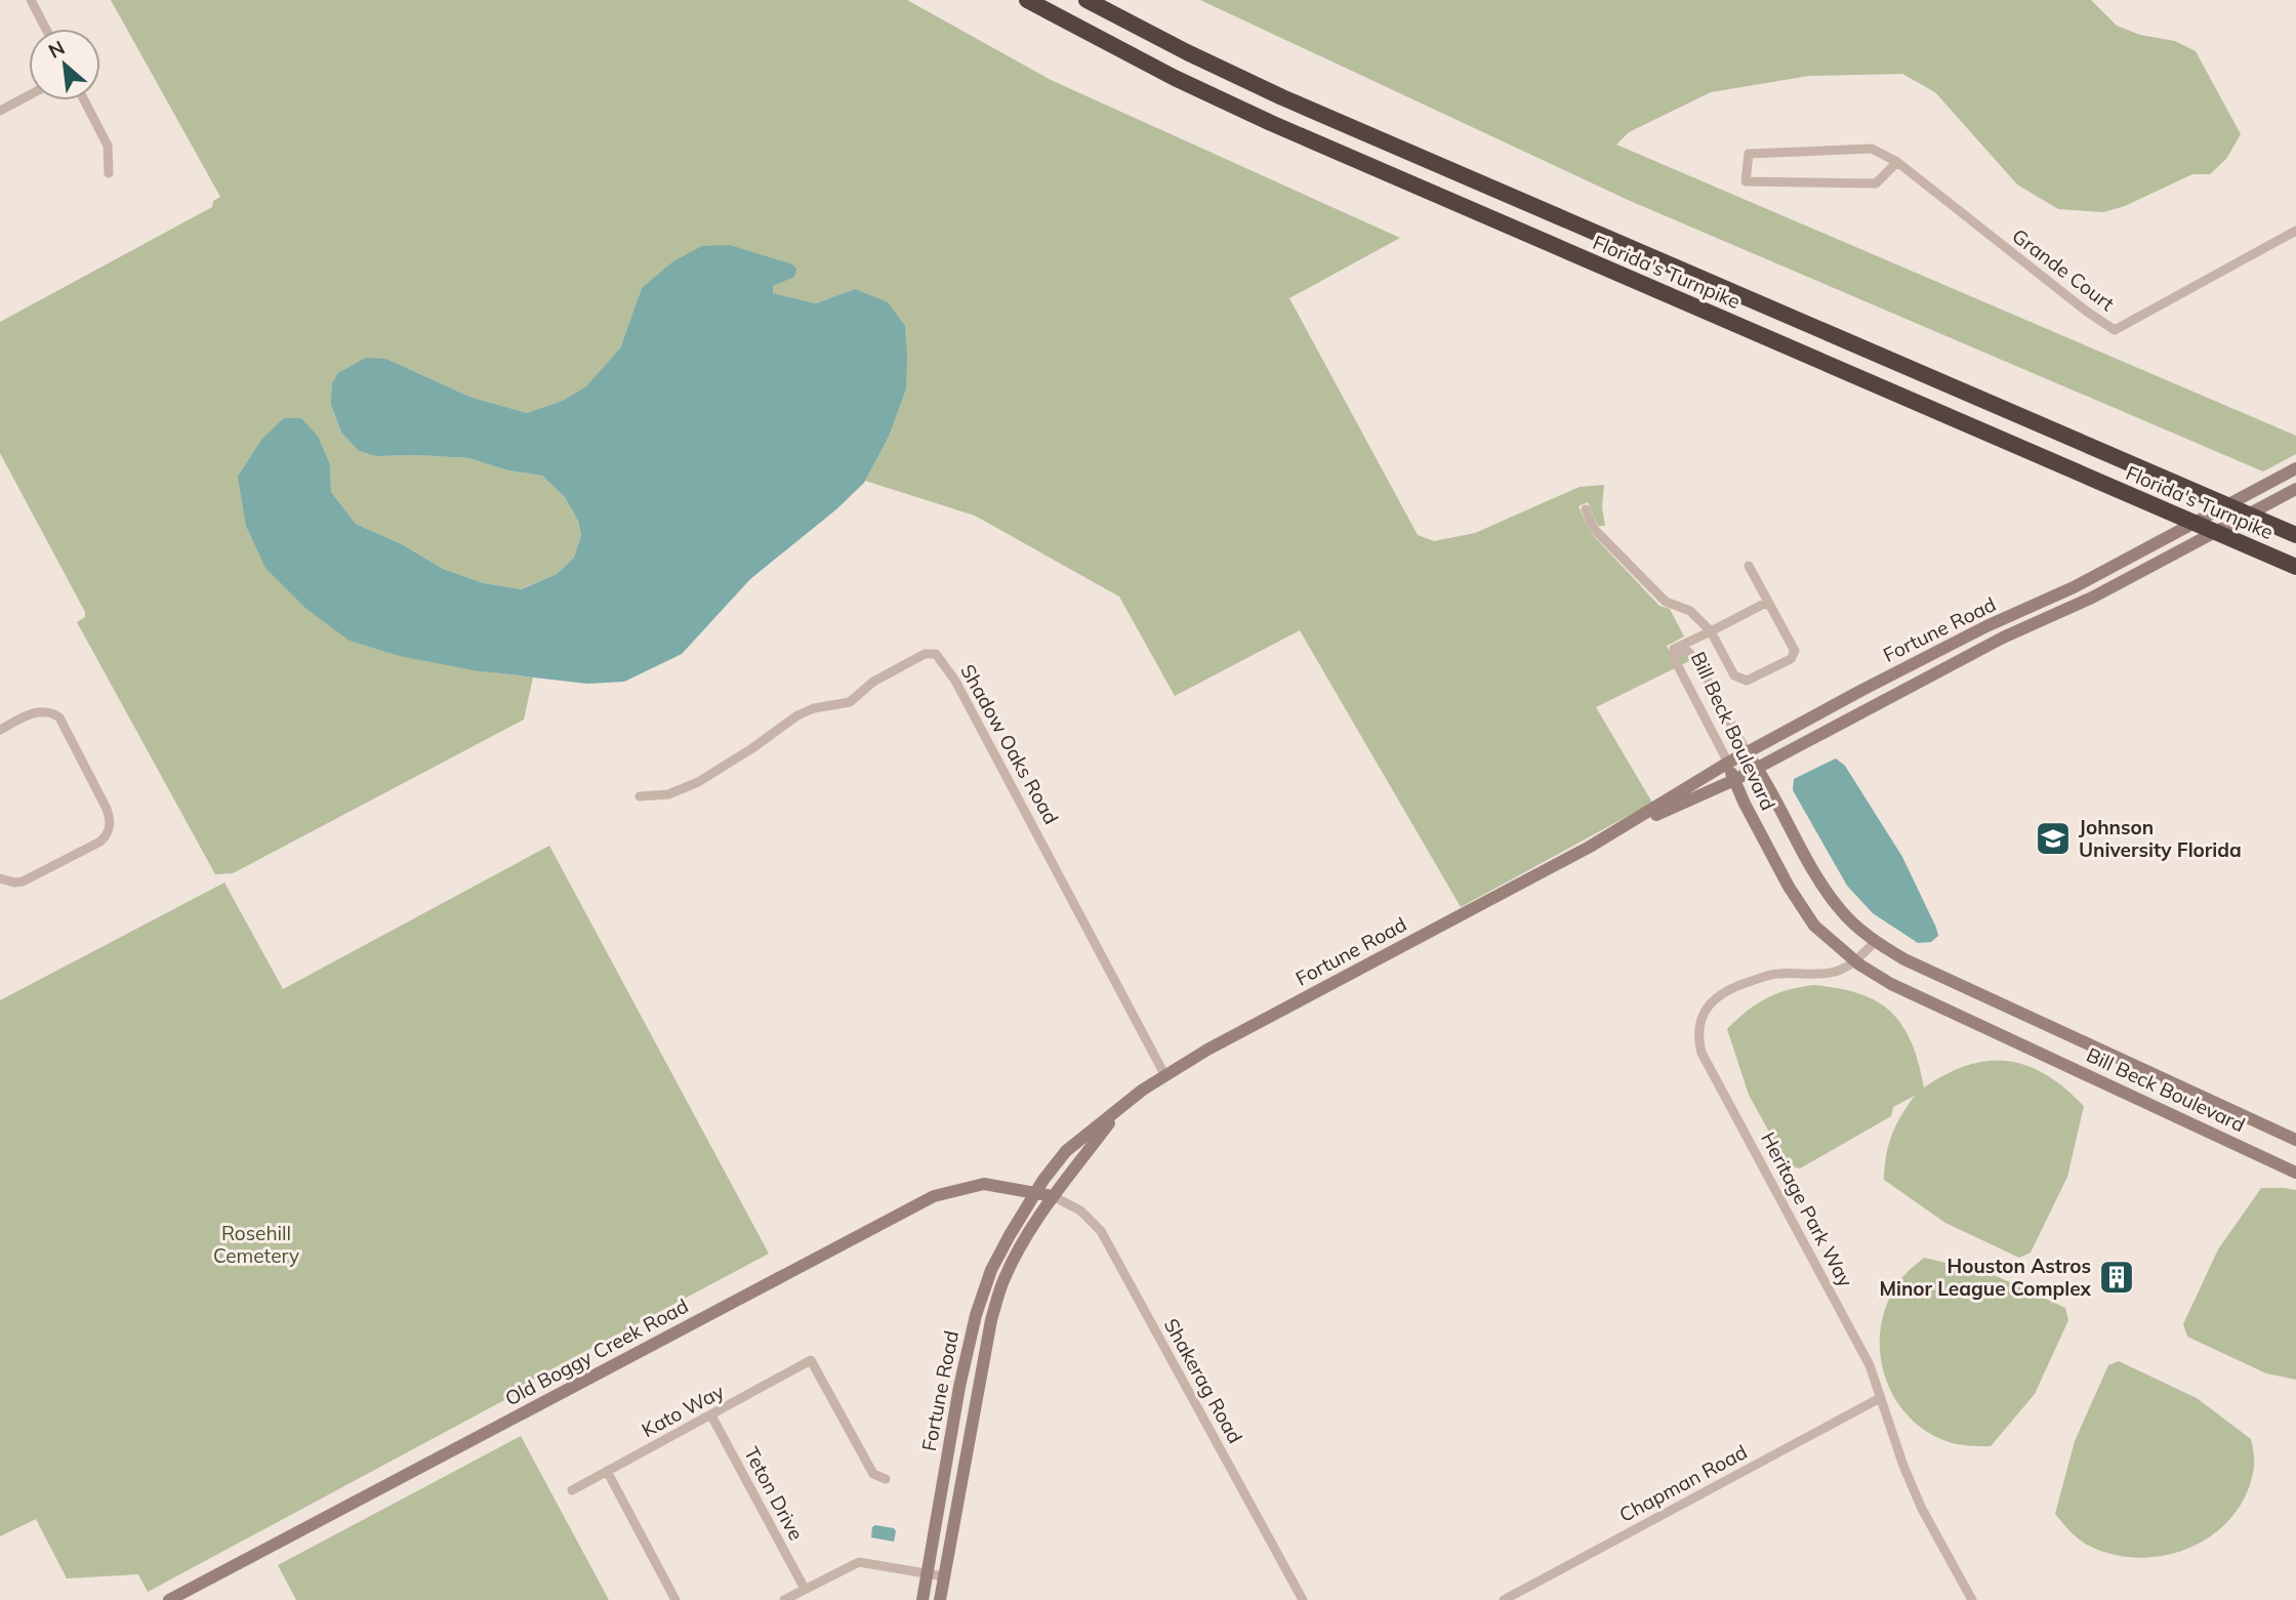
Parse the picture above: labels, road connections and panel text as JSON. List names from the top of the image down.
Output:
{
  "streets": {
    "highway": ["Florida's Turnpike"],
    "main road": ["Fortune Road", "Bill Beck Boulevard", "Old Boggy Creek Road"],
    "street": [
      "Grande Court",
      "Shadow Oaks Road",
      "Heritage Park Way",
      "Shakerag Road",
      "Kato Way",
      "Chapman Road",
      "Teton Drive"
    ]
  },
  "crossings": [
    ["Fortune Road", "Bill Beck Boulevard"],
    ["Fortune Road", "Shadow Oaks Road"],
    ["Fortune Road", "Old Boggy Creek Road"],
    ["Fortune Road", "Shakerag Road"],
    ["Bill Beck Boulevard", "Heritage Park Way"],
    ["Heritage Park Way", "Chapman Road"],
    ["Old Boggy Creek Road", "Shakerag Road"],
    ["Kato Way", "Teton Drive"]
  ],
  "parks": ["Rosehill Cemetery"],
  "places": {
    "school or university": ["Johnson University Florida"],
    "building": ["Houston Astros Minor League Complex"]
  },
  "north": "top left"
}
